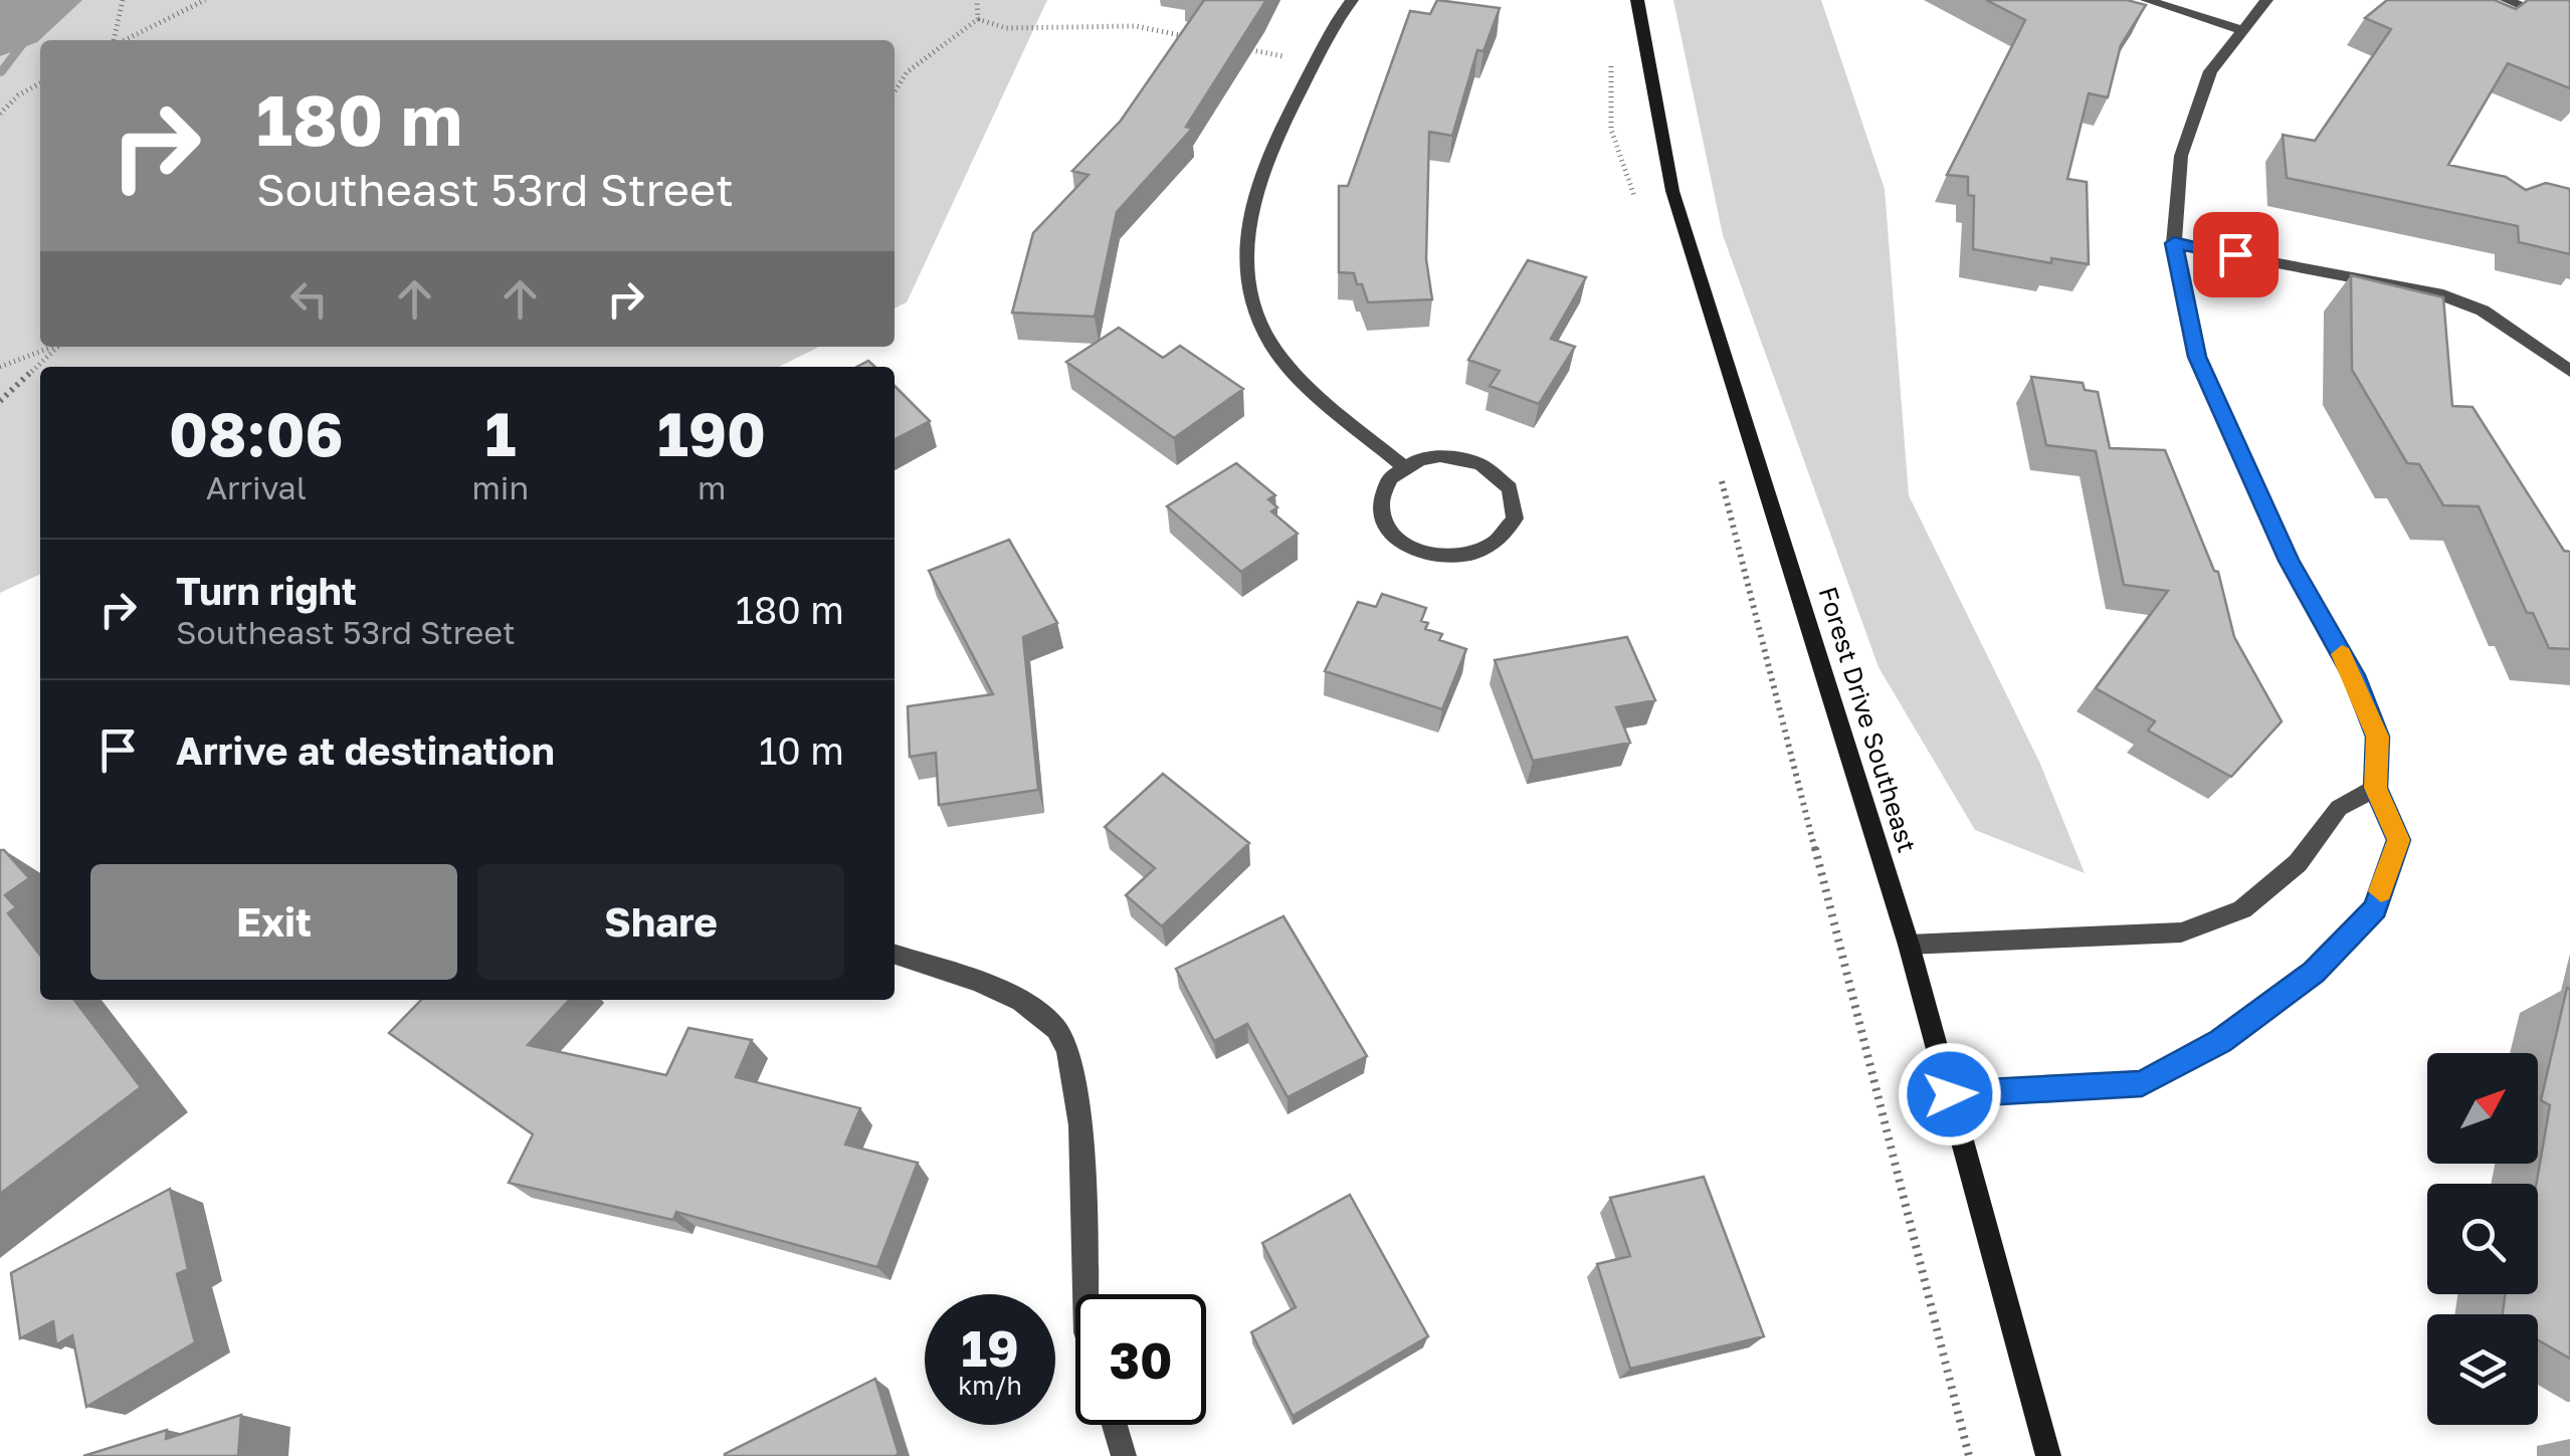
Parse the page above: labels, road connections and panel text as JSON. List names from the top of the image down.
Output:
{
  "streets": {
    "main road": ["Forest Drive Southeast"]
  },
  "north": "top right",
  "page": {
    "turn": ["180 m", "Southeast 53rd Street"],
    "eta": [
      "08:06",
      "Arrival",
      "1",
      "min",
      "190",
      "m"
    ],
    "list": [
      {
        "name": "Turn right",
        "note": "Southeast 53rd Street",
        "value": "180 m"
      },
      {
        "name": "Arrive at destination",
        "value": "10 m"
      }
    ],
    "buttons": ["Exit", "Share"],
    "speed": "19 km/h",
    "limit": "30"
  }
}
